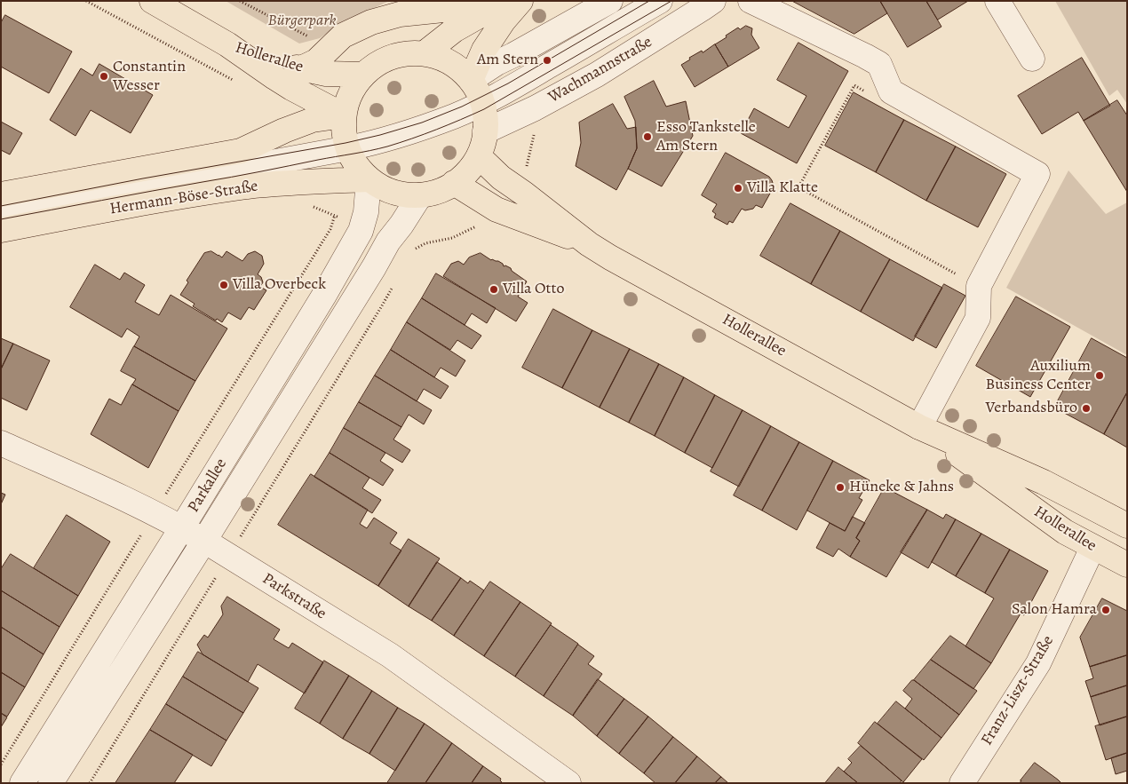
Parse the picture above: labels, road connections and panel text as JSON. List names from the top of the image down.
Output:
{
  "streets": {
    "main road": ["Hollerallee", "Hermann-Böse-Straße"],
    "street": [
      "Wachmannstraße",
      "Parkallee",
      "Parkstraße",
      "Franz-Liszt-Straße"
    ]
  },
  "crossings": [
    ["Hollerallee", "Franz-Liszt-Straße"],
    ["Hermann-Böse-Straße", "Parkallee"],
    ["Parkallee", "Parkstraße"]
  ],
  "parks": ["Bürgerpark"],
  "places": [
    "Am Stern",
    "Constantin Wesser",
    "Esso Tankstelle Am Stern",
    "Villa Klatte",
    "Villa Overbeck",
    "Villa Otto",
    "Auxilium Business Center",
    "Verbandsbüro",
    "Hüneke & Jahns",
    "Salon Hamra"
  ]
}
